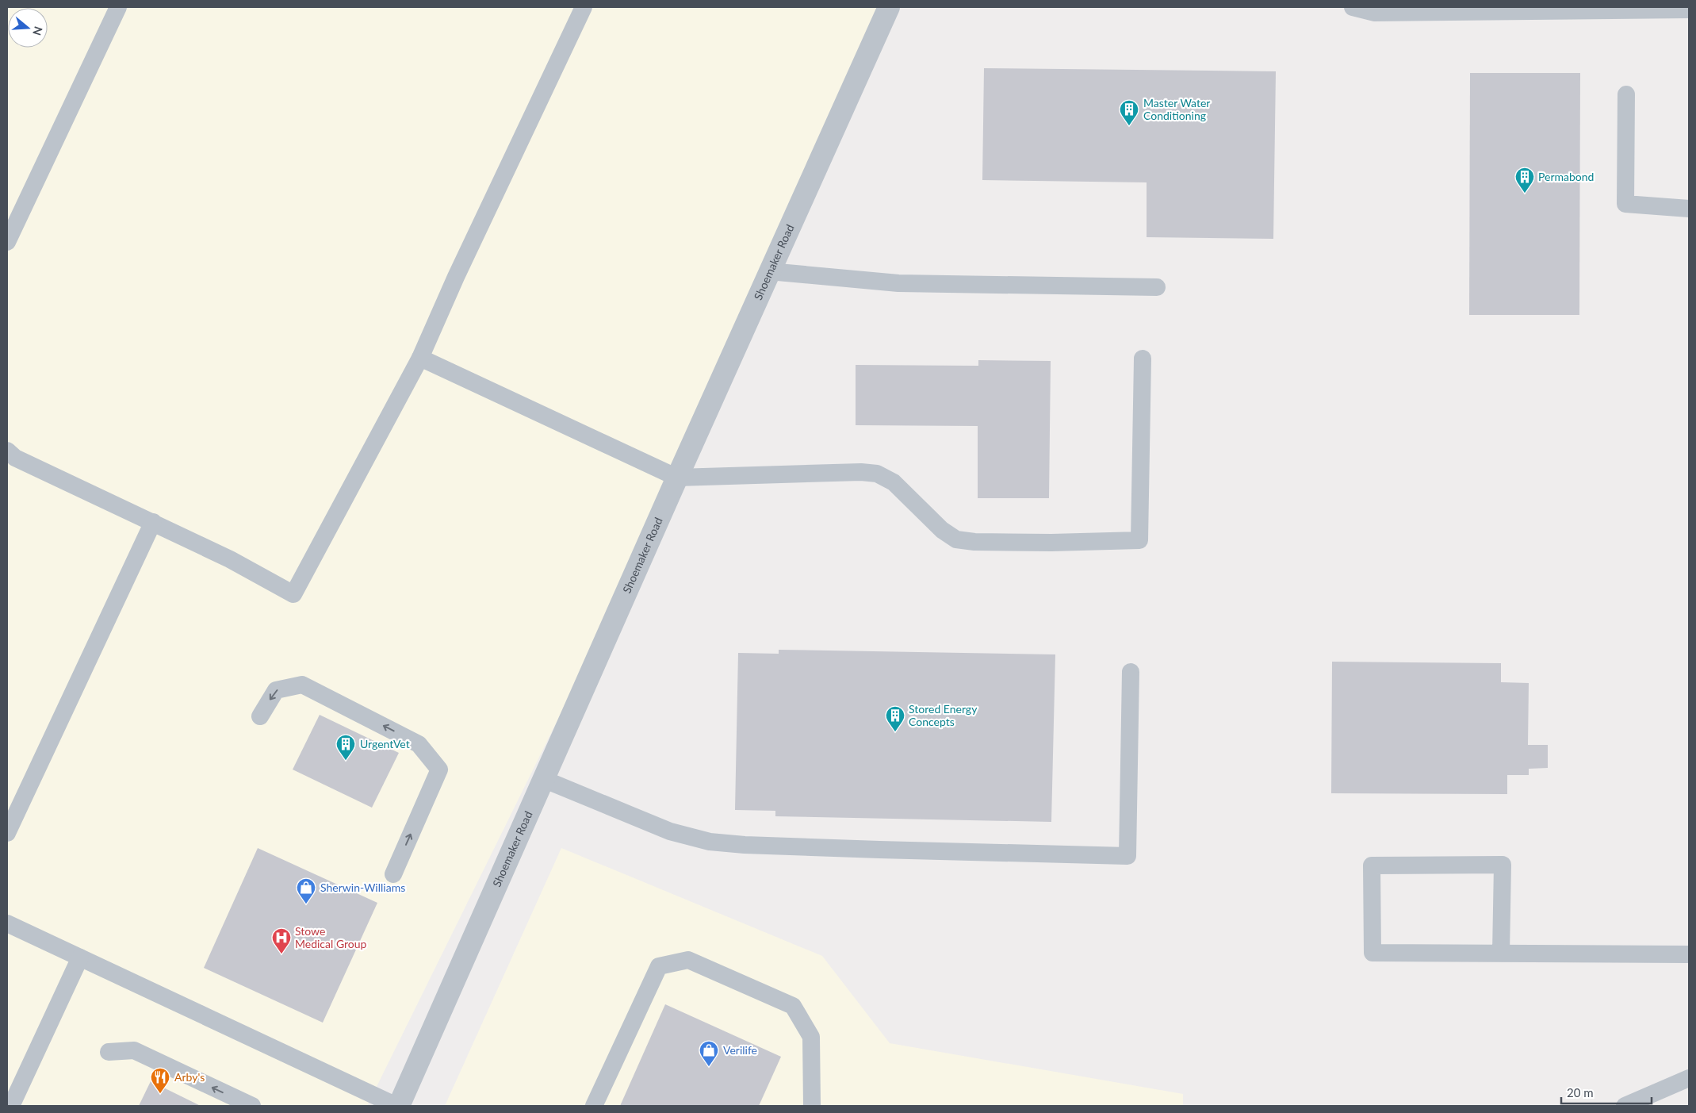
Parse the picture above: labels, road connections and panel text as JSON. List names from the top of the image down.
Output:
{
  "streets": {
    "street": ["Shoemaker Road"]
  },
  "places": {
    "building": [
      "Master Water Conditioning",
      "Permabond",
      "Stored Energy Concepts",
      "UrgentVet"
    ],
    "shop": ["Sherwin-Williams", "Verilife"],
    "hospital": ["Stowe Medical Group"],
    "restaurant": ["Arby's"]
  },
  "scale_bar": "20 m",
  "north": "right"
}
